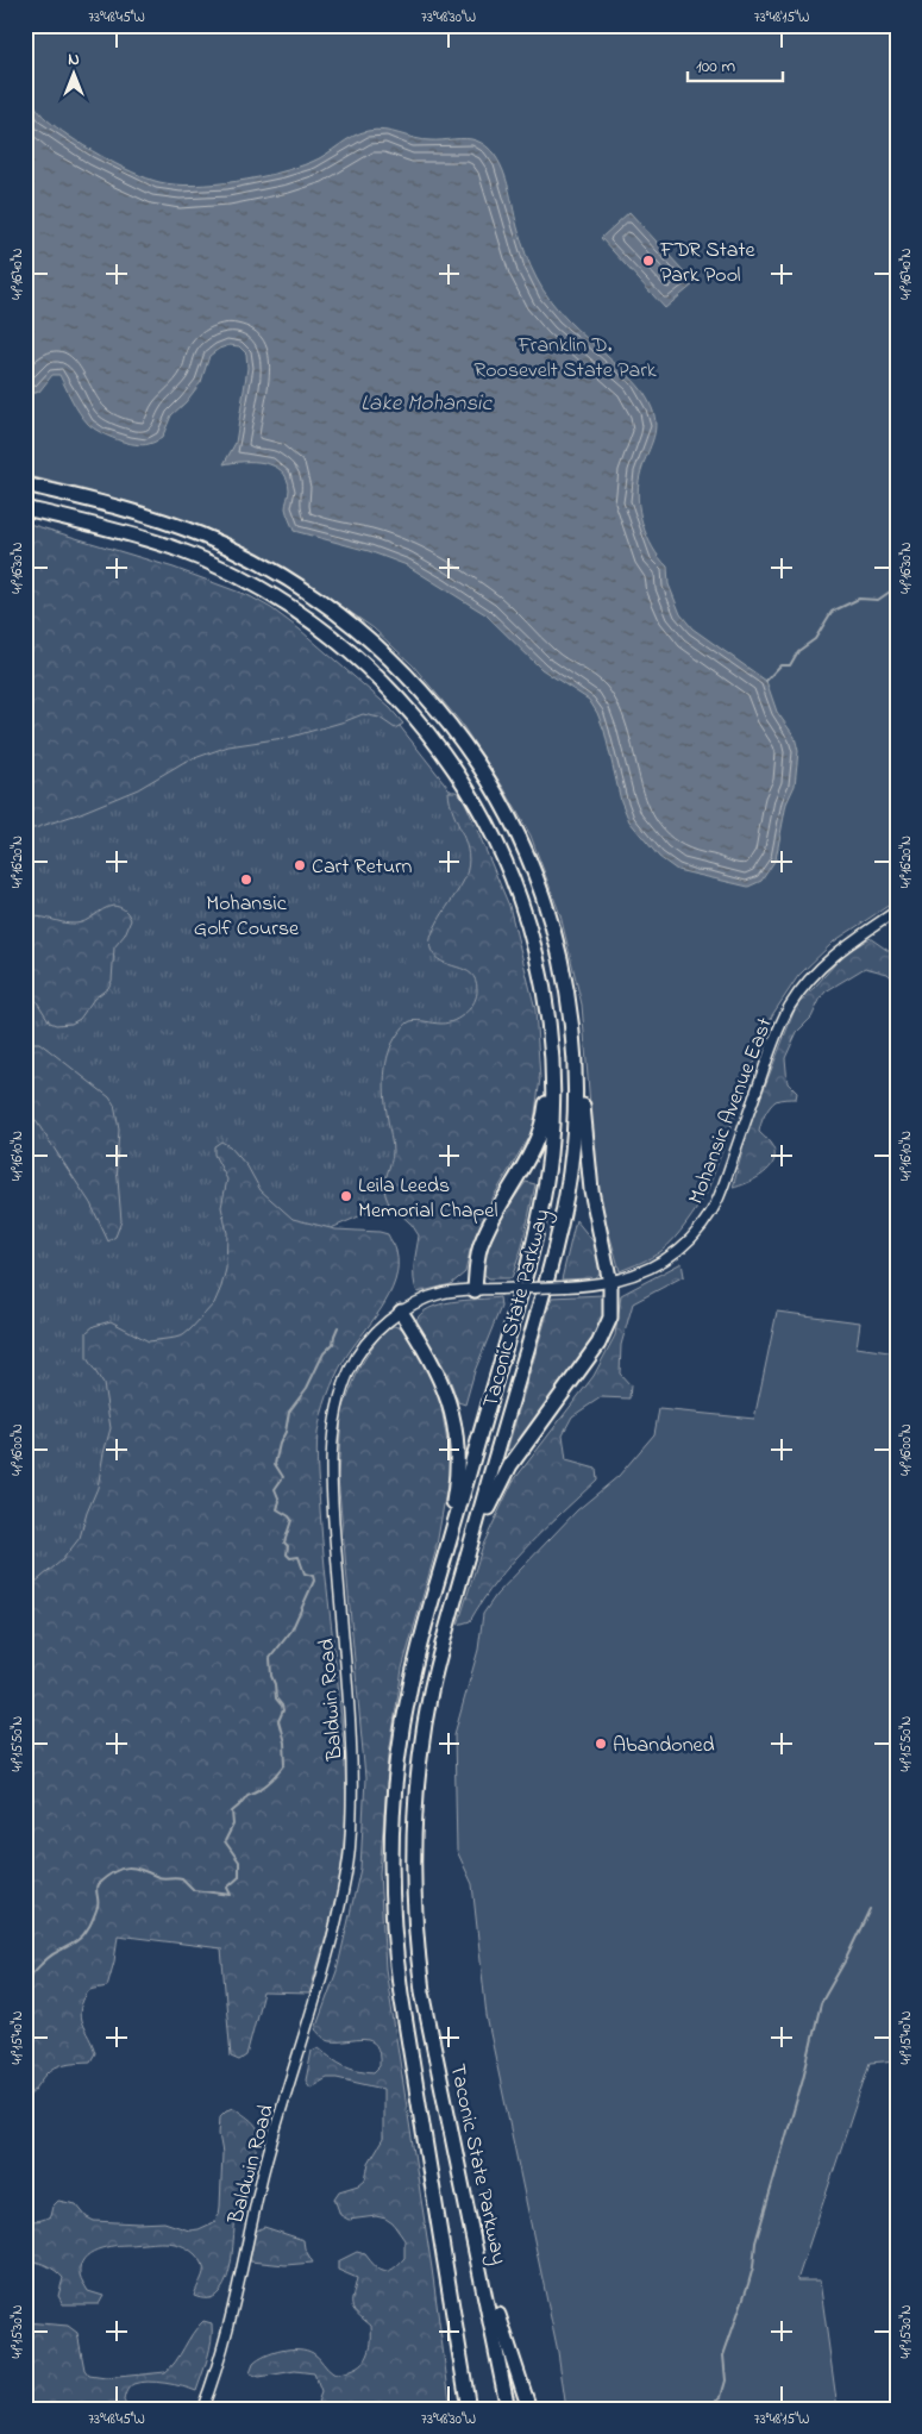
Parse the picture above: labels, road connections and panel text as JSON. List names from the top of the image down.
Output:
{
  "streets": {
    "highway": ["Taconic State Parkway"],
    "street": ["Mohansic Avenue East", "Baldwin Road"]
  },
  "crossings": [
    ["Mohansic Avenue East", "Baldwin Road"]
  ],
  "water": ["Lake Mohansic"],
  "parks": ["Franklin D. Roosevelt State Park"],
  "places": [
    "FDR State Park Pool",
    "Cart Return",
    "Mohansic Golf Course",
    "Leila Leeds Memorial Chapel",
    "Abandoned"
  ],
  "scale_bar": "100 m",
  "north": "top",
  "coordinates": [
    "73°48'45\"W",
    "73°48'30\"W",
    "73°48'15\"W",
    "41°16'40\"N",
    "41°16'30\"N",
    "41°16'20\"N",
    "41°16'10\"N",
    "41°16'00\"N",
    "41°15'50\"N",
    "41°15'40\"N",
    "41°15'30\"N"
  ]
}
